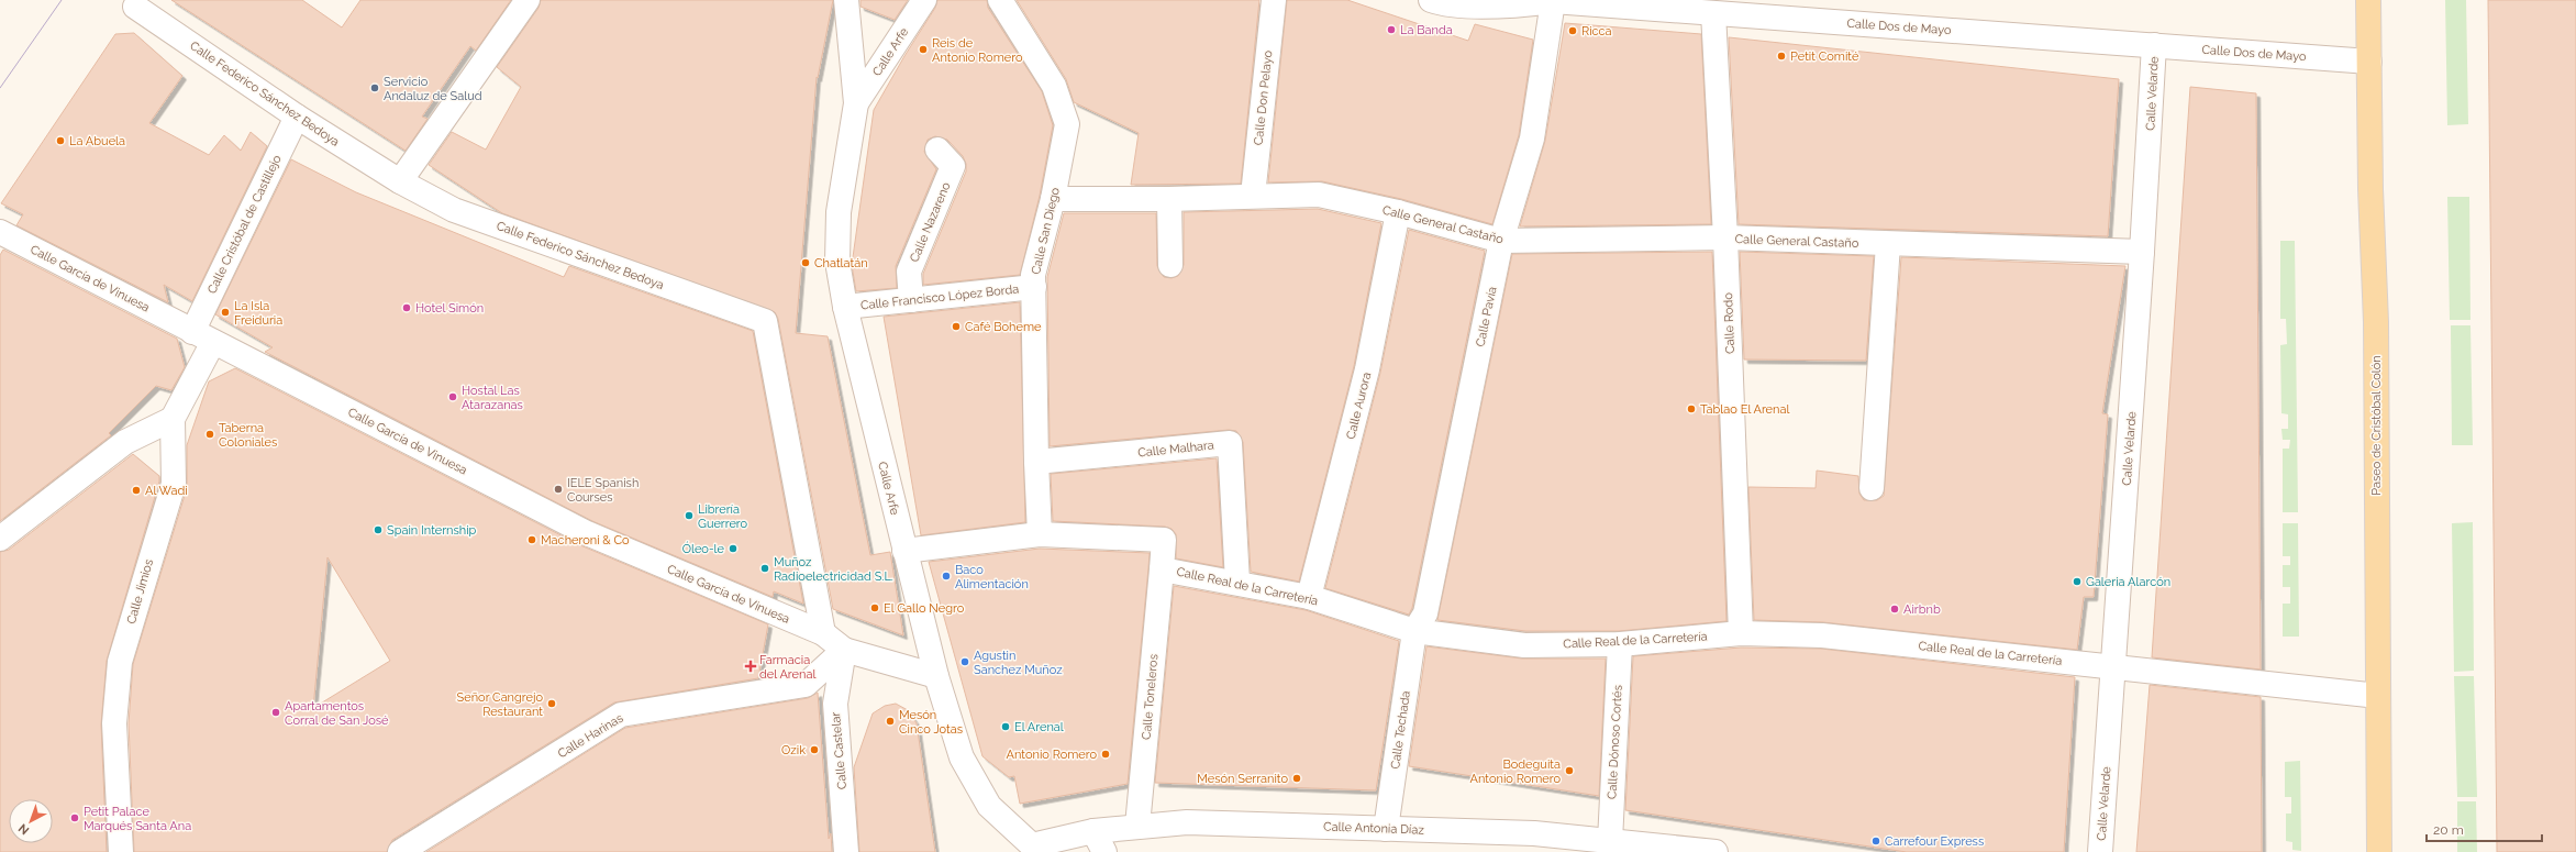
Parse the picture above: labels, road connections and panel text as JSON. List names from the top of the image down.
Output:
{
  "streets": {
    "main road": ["Paseo de Cristóbal Colón"],
    "street": [
      "Calle Dos de Mayo",
      "Calle Arfe",
      "Calle Federico Sánchez Bedoya",
      "Calle Velarde",
      "Calle Don Pelayo",
      "Calle Nazareno",
      "Calle Cristóbal de Castillejo",
      "Calle General Castaño",
      "Calle San Diego",
      "Calle García de Vinuesa",
      "Calle Francisco López Borda",
      "Calle Pavía",
      "Calle Rodo",
      "Calle Aurora",
      "Calle Malhara",
      "Calle Real de la Carretería",
      "Calle Jimios",
      "Calle Toneleros",
      "Calle Techada",
      "Calle Harinas",
      "Calle Dónoso Cortés",
      "Calle Castelar",
      "Calle Antonia Díaz"
    ]
  },
  "crossings": [
    ["Calle Dos de Mayo", "Calle Velarde"],
    ["Calle Dos de Mayo", "Calle Pavía"],
    ["Calle Dos de Mayo", "Calle Rodo"],
    ["Calle Dos de Mayo", "Paseo de Cristóbal Colón"],
    ["Calle Arfe", "Calle Francisco López Borda"],
    ["Calle Arfe", "Calle Real de la Carretería"],
    ["Calle Arfe", "Calle Antonia Díaz"],
    ["Calle Federico Sánchez Bedoya", "Calle Cristóbal de Castillejo"],
    ["Calle Federico Sánchez Bedoya", "Calle García de Vinuesa"],
    ["Calle Velarde", "Calle General Castaño"],
    ["Calle Velarde", "Calle Real de la Carretería"],
    ["Calle Don Pelayo", "Calle General Castaño"],
    ["Calle Nazareno", "Calle Francisco López Borda"],
    ["Calle Cristóbal de Castillejo", "Calle García de Vinuesa"],
    ["Calle Cristóbal de Castillejo", "Calle Jimios"],
    ["Calle General Castaño", "Calle San Diego"],
    ["Calle General Castaño", "Calle Pavía"],
    ["Calle General Castaño", "Calle Rodo"],
    ["Calle General Castaño", "Calle Aurora"],
    ["Calle San Diego", "Calle Francisco López Borda"],
    ["Calle San Diego", "Calle Malhara"],
    ["Calle San Diego", "Calle Real de la Carretería"],
    ["Calle García de Vinuesa", "Calle Jimios"],
    ["Calle García de Vinuesa", "Calle Harinas"],
    ["Calle García de Vinuesa", "Calle Castelar"],
    ["Calle Pavía", "Calle Real de la Carretería"],
    ["Calle Pavía", "Calle Techada"],
    ["Calle Rodo", "Calle Real de la Carretería"],
    ["Calle Aurora", "Calle Real de la Carretería"],
    ["Paseo de Cristóbal Colón", "Calle Real de la Carretería"],
    ["Calle Malhara", "Calle Real de la Carretería"],
    ["Calle Real de la Carretería", "Calle Toneleros"],
    ["Calle Real de la Carretería", "Calle Techada"],
    ["Calle Real de la Carretería", "Calle Dónoso Cortés"],
    ["Calle Toneleros", "Calle Antonia Díaz"],
    ["Calle Techada", "Calle Antonia Díaz"],
    ["Calle Harinas", "Calle Castelar"],
    ["Calle Dónoso Cortés", "Calle Antonia Díaz"]
  ],
  "places": {
    "other": [
      "La Banda",
      "Ricca",
      "Reis de Antonio Romero",
      "Petit Comité",
      "Servicio Andaluz de Salud",
      "La Abuela",
      "Chatlatán",
      "Hotel Simón",
      "La Isla Freiduria",
      "Café Boheme",
      "Hostal Las Atarazanas",
      "Tablao El Arenal",
      "Taberna Coloniales",
      "IELE Spanish Courses",
      "Al Wadi",
      "Librería Guerrero",
      "Spain Internship",
      "Macheroni & Co",
      "Óleo-le",
      "Muñoz Radioelectricidad S.L.",
      "Baco Alimentación",
      "Galeria Alarcón",
      "El Gallo Negro",
      "Airbnb",
      "Agustin Sanchez Muñoz",
      "Señor Cangrejo Restaurant",
      "Apartamentos Corral de San José",
      "Mesón Cinco Jotas",
      "El Arenal",
      "Ozik",
      "Antonio Romero",
      "Bodeguita Antonio Romero",
      "Mesón Serranito",
      "Petit Palace Marqués Santa Ana",
      "Carrefour Express"
    ],
    "health": ["Farmacia del Arenal"]
  },
  "scale_bar": "20 m",
  "north": "bottom left"
}
